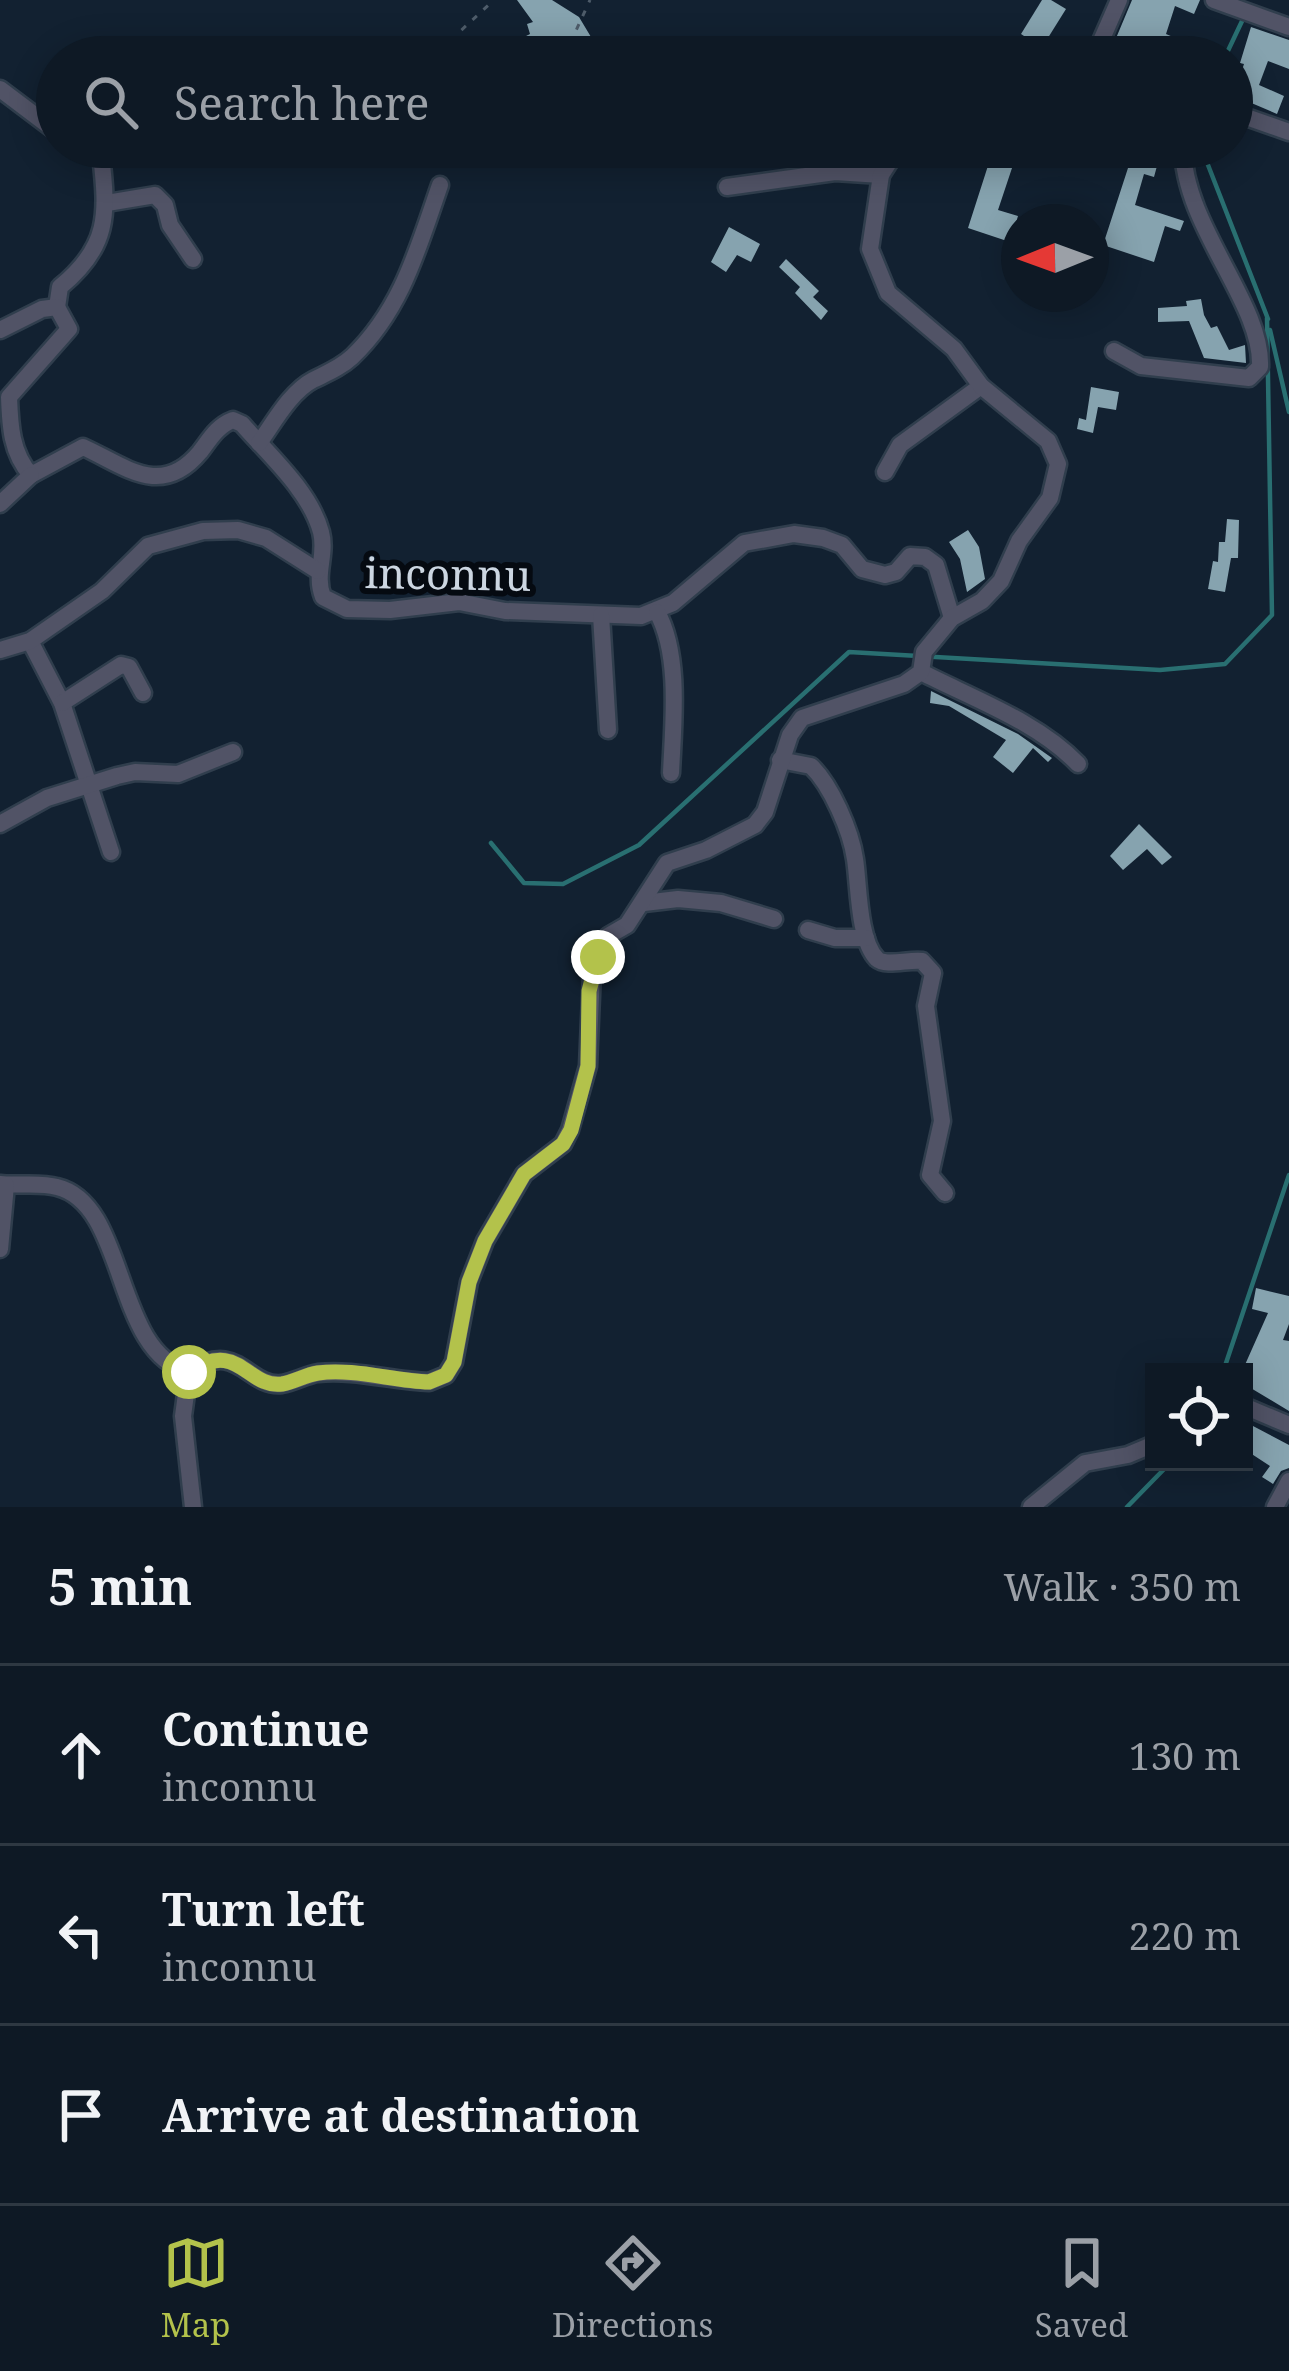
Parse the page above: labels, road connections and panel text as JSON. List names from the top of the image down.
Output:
{
  "streets": {
    "street": ["inconnu"]
  },
  "north": "left",
  "page": {
    "search": "Search here",
    "heading": ["5 min", "Walk · 350 m"],
    "list": [
      ["Continue", "inconnu", "130 m"],
      ["Turn left", "inconnu", "220 m"],
      "Arrive at destination"
    ],
    "nav": ["Map", "Directions", "Saved"]
  }
}
